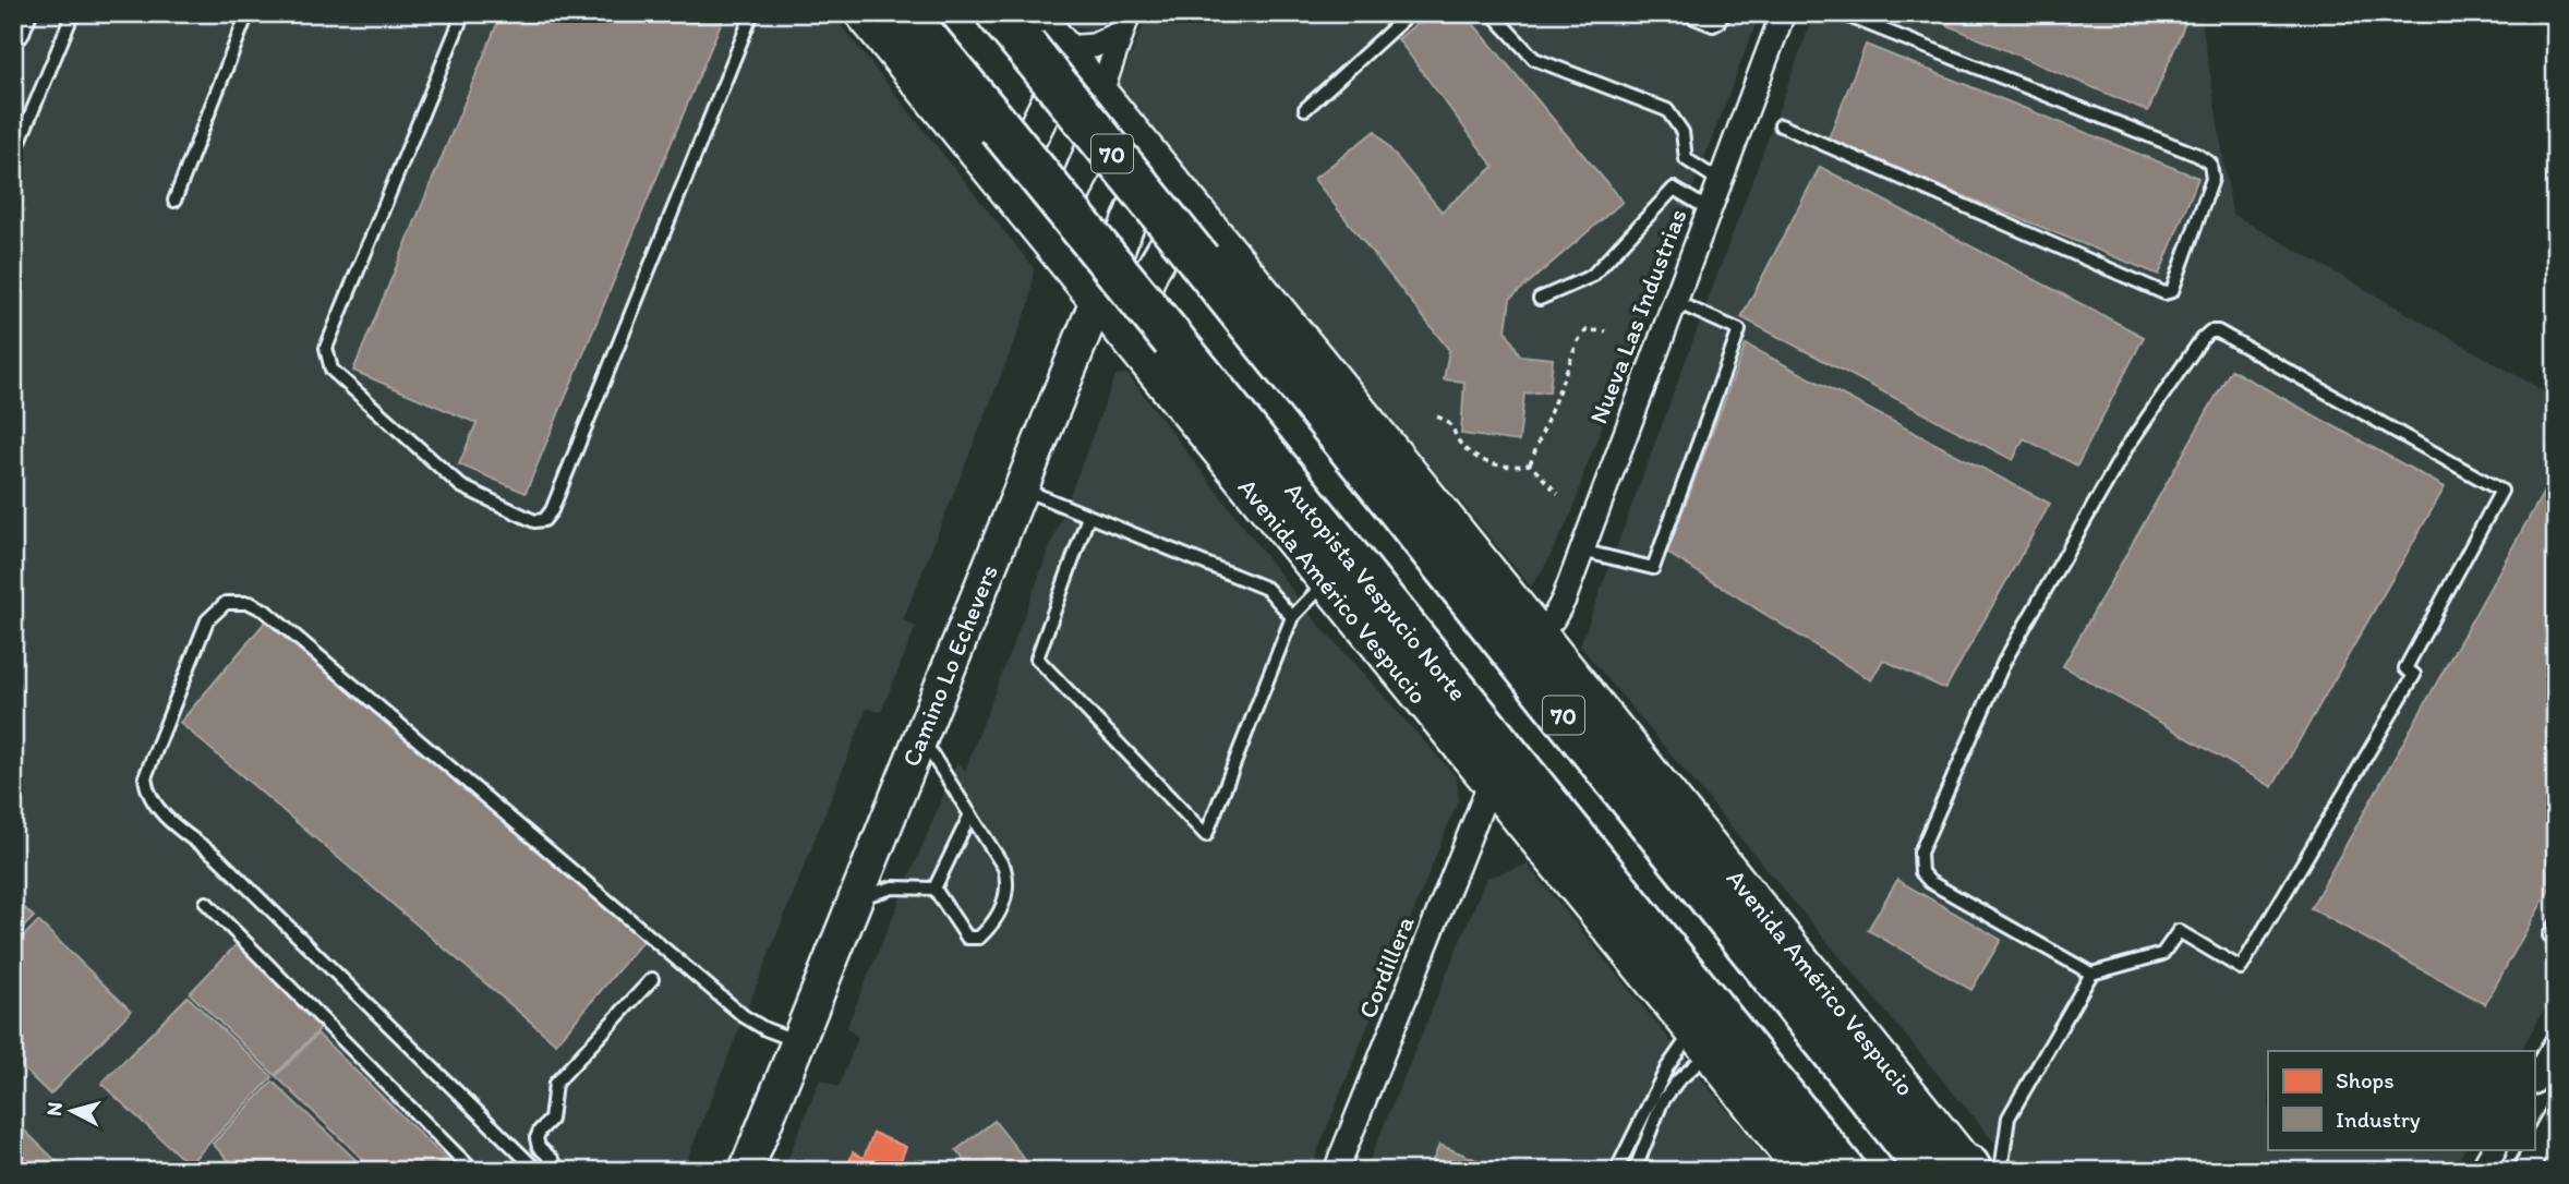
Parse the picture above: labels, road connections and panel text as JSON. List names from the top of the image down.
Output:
{
  "streets": {
    "highway": ["70", "Autopista Vespucio Norte"],
    "main road": ["Avenida Américo Vespucio", "Camino Lo Echevers"],
    "street": ["Nueva Las Industrias", "Cordillera"]
  },
  "crossings": [
    ["70", "Avenida Américo Vespucio"],
    ["Nueva Las Industrias", "Avenida Américo Vespucio"],
    ["Avenida Américo Vespucio", "Camino Lo Echevers"],
    ["Avenida Américo Vespucio", "Cordillera"]
  ],
  "legend": ["Shops", "Industry"],
  "north": "left"
}
